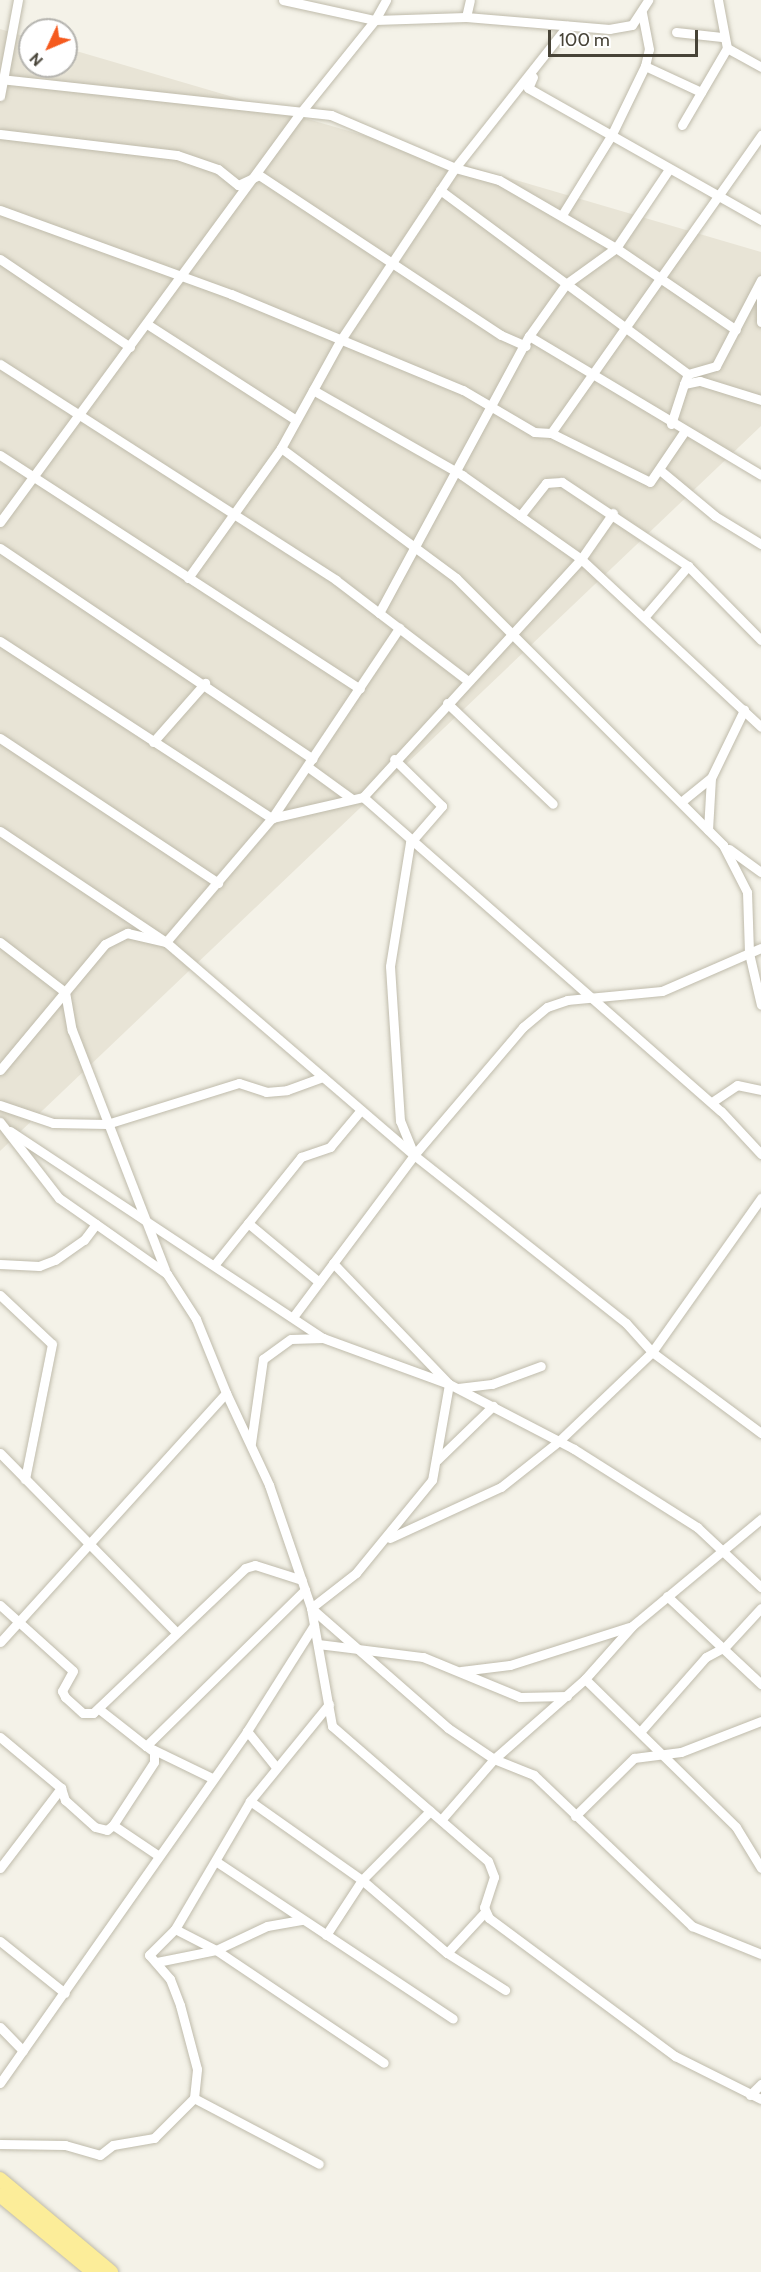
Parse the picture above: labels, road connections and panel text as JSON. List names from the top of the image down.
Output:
{
  "scale_bar": "100 m",
  "north": "bottom left"
}
